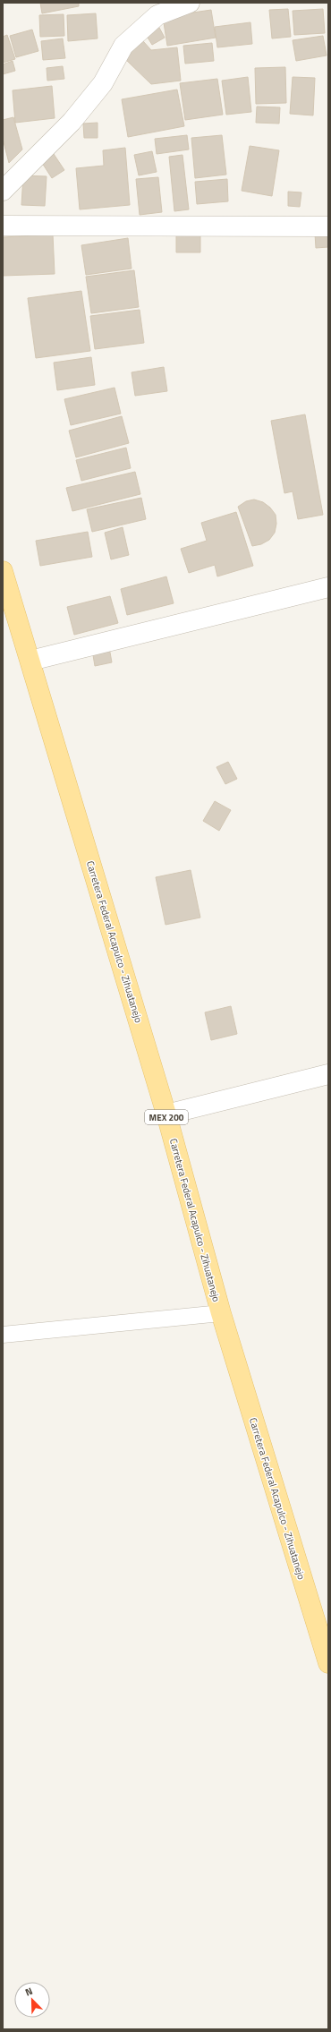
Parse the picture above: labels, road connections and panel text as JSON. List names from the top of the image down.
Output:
{
  "streets": {
    "main road": ["Carretera Federal Acapulco - Zihuatanejo", "MEX 200"]
  },
  "north": "top left"
}
